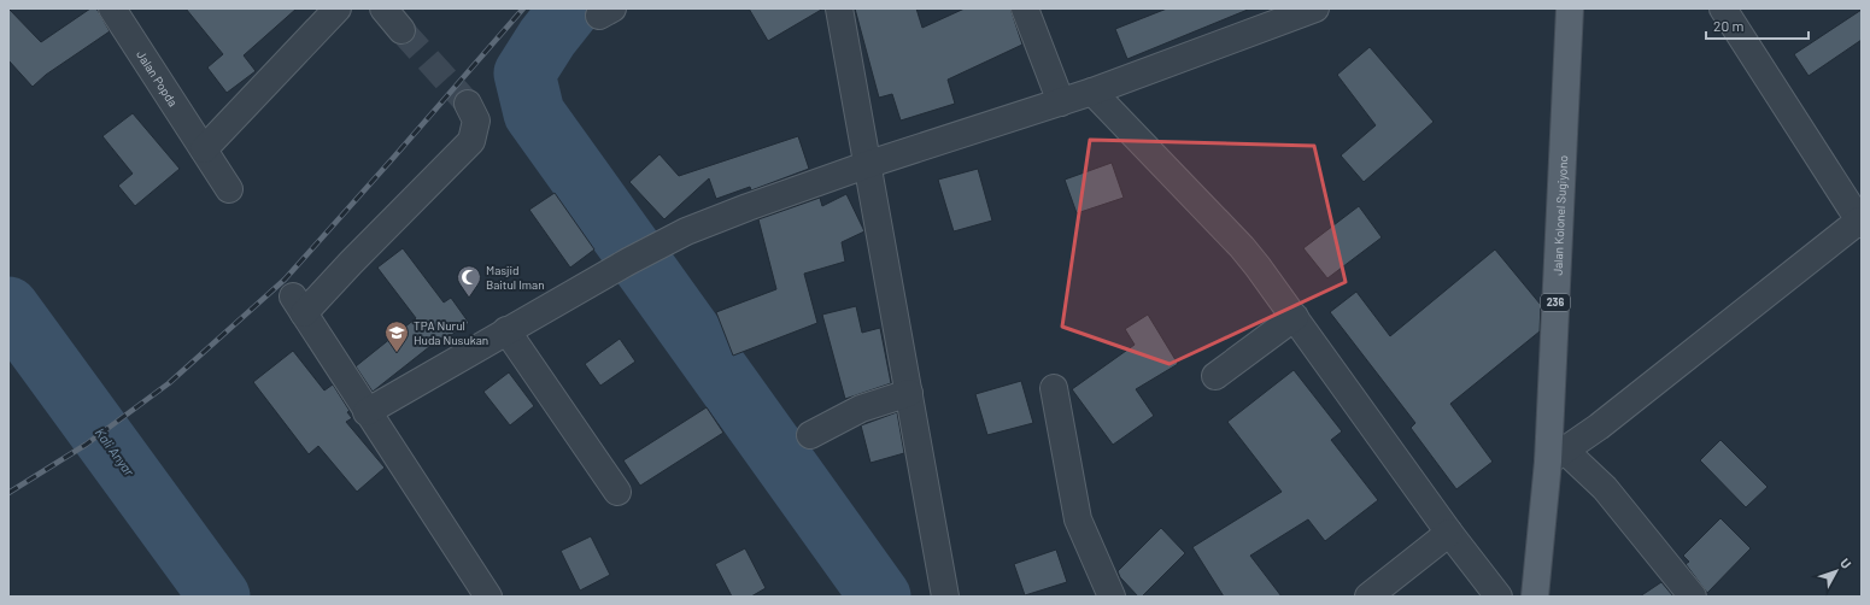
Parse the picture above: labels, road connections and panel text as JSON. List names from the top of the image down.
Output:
{
  "streets": {
    "main road": ["Jalan Kolonel Sugiyono", "236"],
    "street": ["Jalan Popda"]
  },
  "water": ["Kali Anyar"],
  "places": {
    "mosque": ["Masjid Baitul Iman"],
    "school or university": ["TPA Nurul Huda Nusukan"]
  },
  "scale_bar": "20 m",
  "north": "top right"
}
